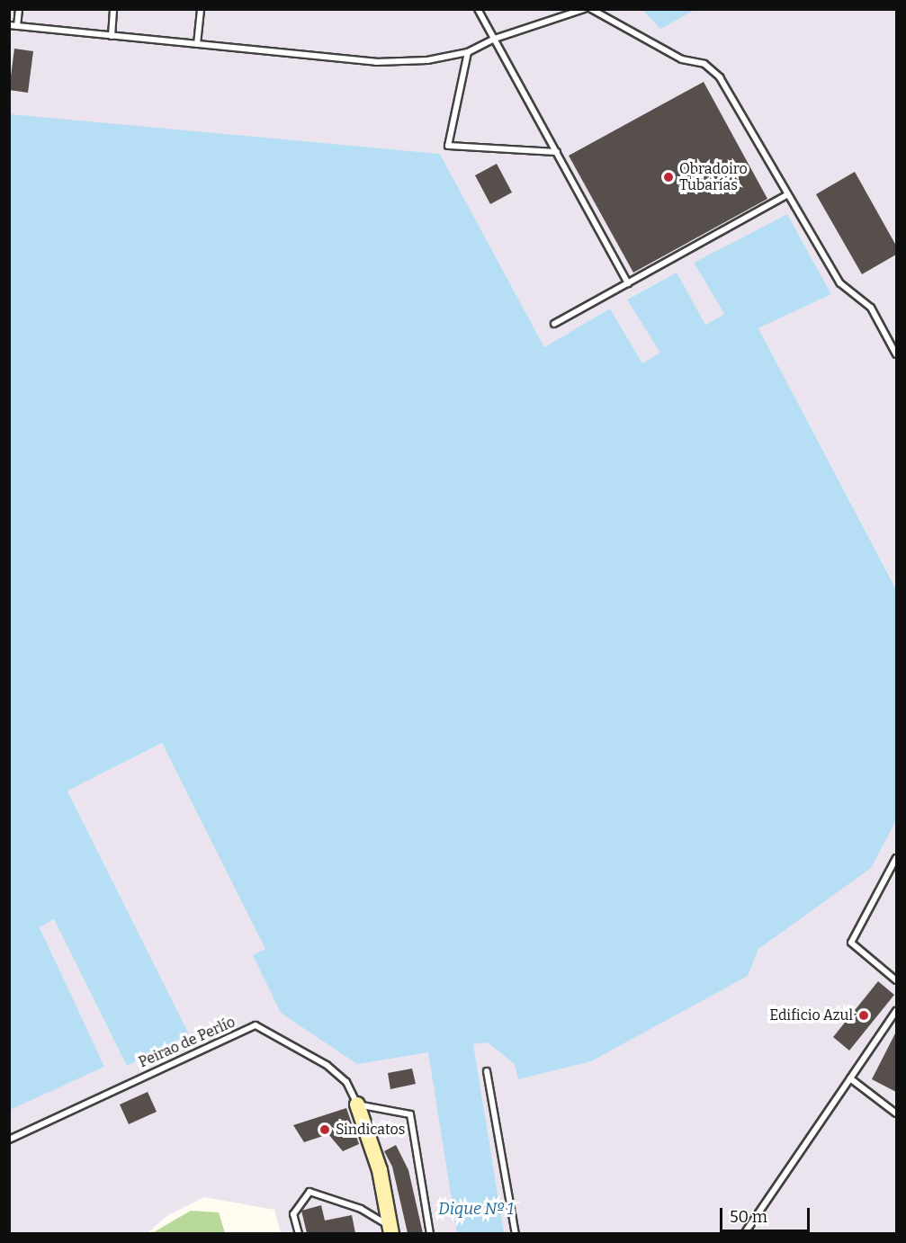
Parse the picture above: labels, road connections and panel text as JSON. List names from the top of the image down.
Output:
{
  "streets": {
    "lane": ["Peirao de Perlío"]
  },
  "water": ["Dique Nº 1"],
  "places": ["Obradoiro Tubarías", "Edificio Azul", "Sindicatos"],
  "scale_bar": "50 m"
}
